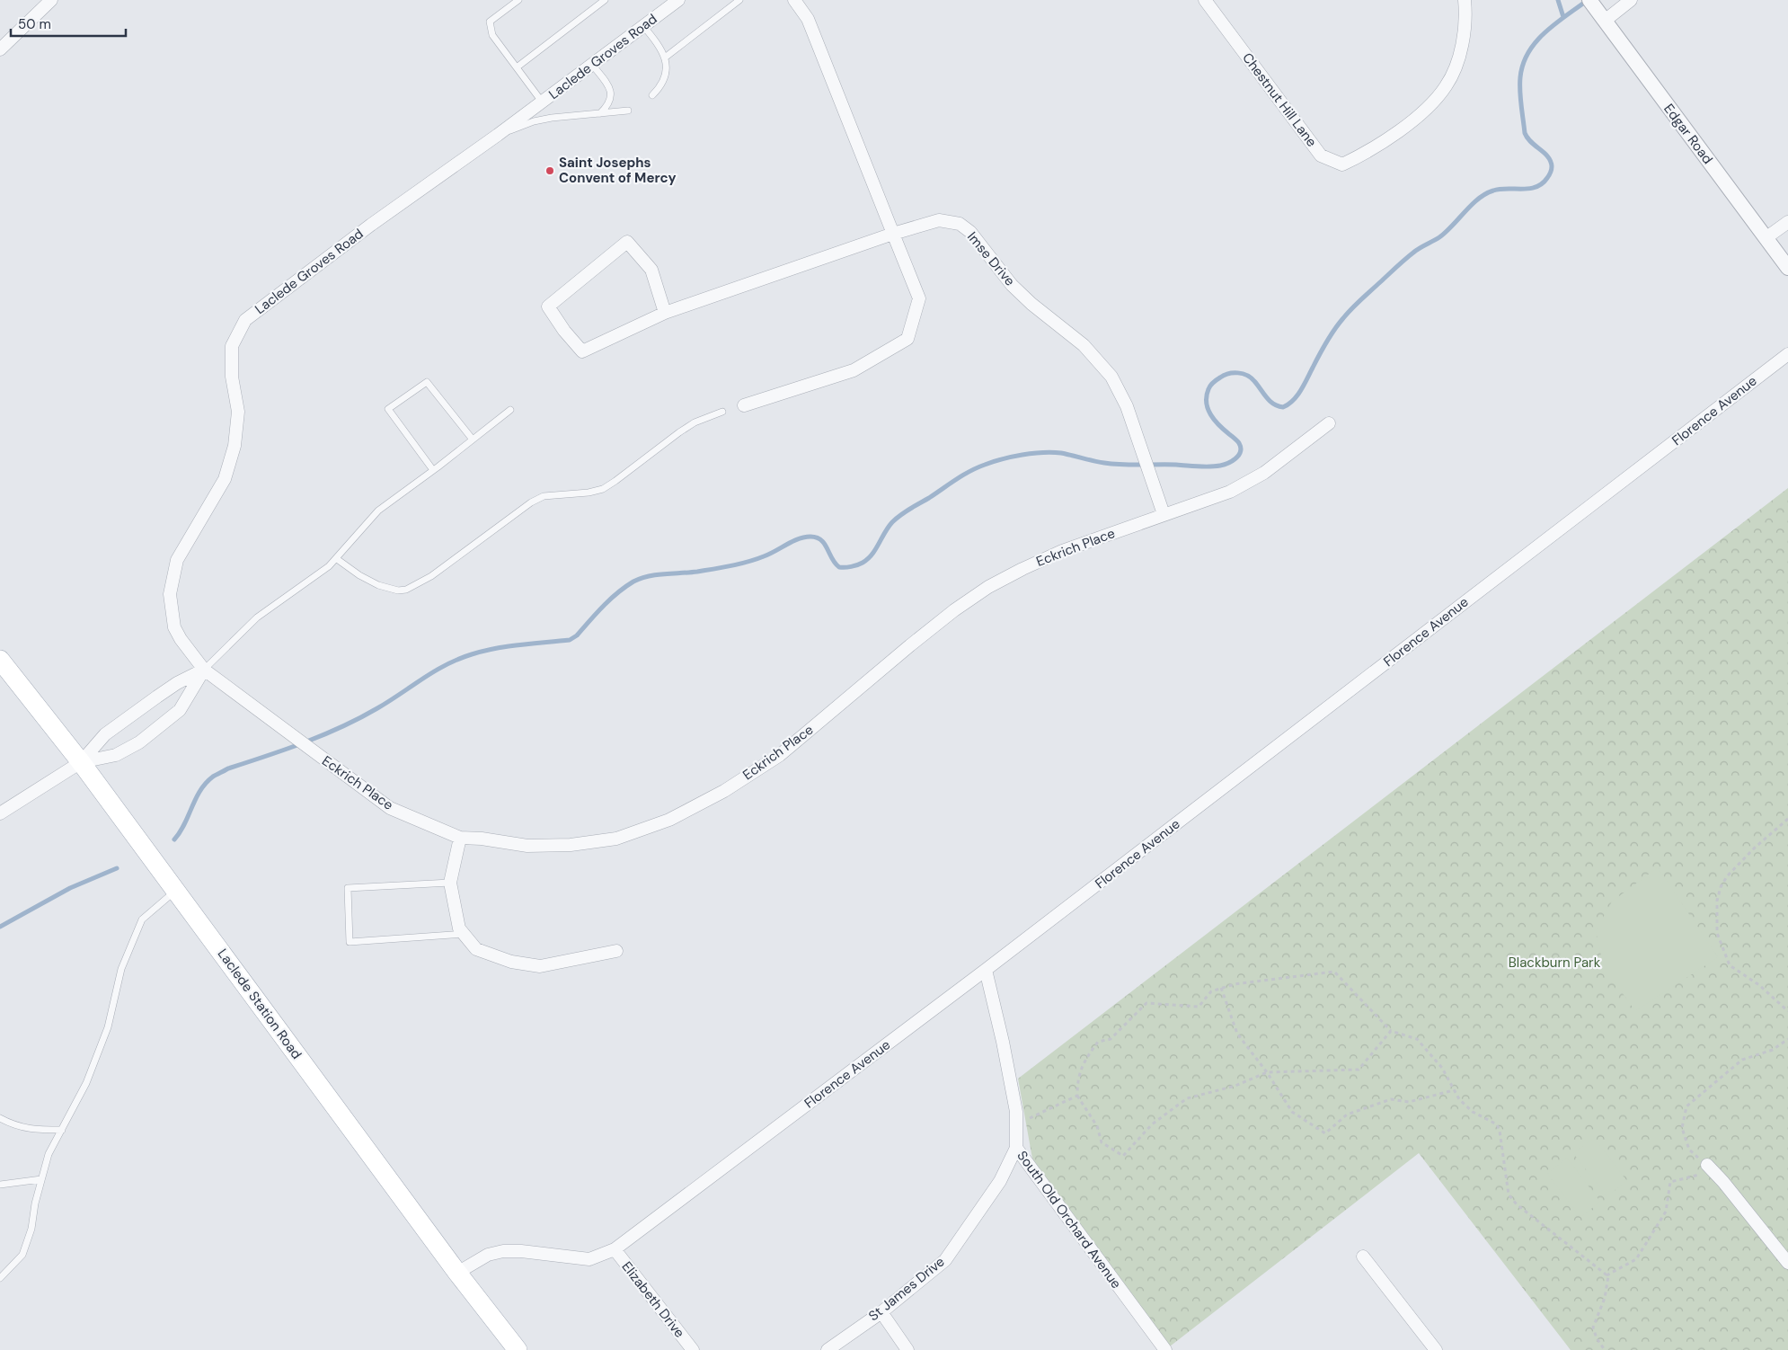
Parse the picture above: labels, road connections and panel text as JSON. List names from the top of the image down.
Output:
{
  "streets": {
    "main road": ["Laclede Station Road"],
    "street": [
      "Laclede Groves Road",
      "Chestnut Hill Lane",
      "Edgar Road",
      "Imse Drive",
      "Florence Avenue",
      "Eckrich Place",
      "South Old Orchard Avenue",
      "St James Drive",
      "Elizabeth Drive"
    ]
  },
  "crossings": [
    ["Laclede Groves Road", "Eckrich Place"],
    ["Imse Drive", "Eckrich Place"],
    ["Florence Avenue", "Laclede Station Road"],
    ["Florence Avenue", "South Old Orchard Avenue"],
    ["Florence Avenue", "Elizabeth Drive"],
    ["South Old Orchard Avenue", "St James Drive"]
  ],
  "parks": ["Blackburn Park"],
  "places": ["Saint Josephs Convent of Mercy"],
  "scale_bar": "50 m"
}
